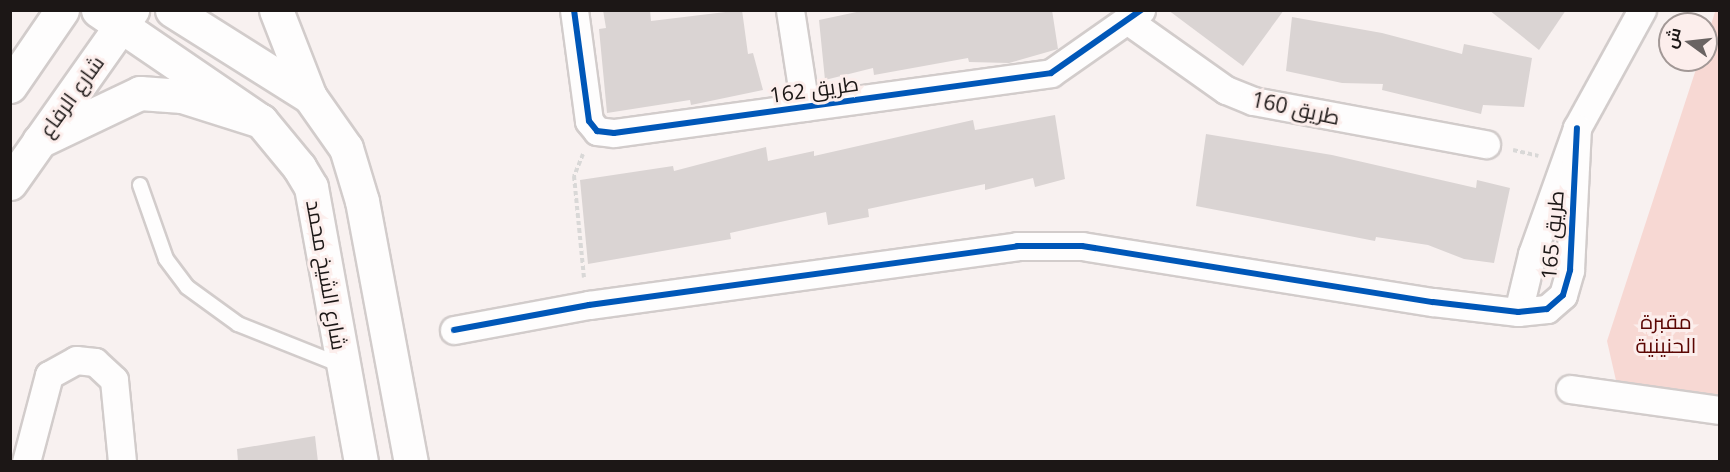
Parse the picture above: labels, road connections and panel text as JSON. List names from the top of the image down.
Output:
{
  "streets": {
    "street": [
      "طريق 162",
      "شارع الرفاع",
      "طريق 160",
      "طريق 165",
      "شارع الشيخ محمد"
    ]
  },
  "crossings": [
    ["طريق 162", "طريق 160"],
    ["شارع الرفاع", "شارع الشيخ محمد"]
  ],
  "parks": ["مقبرة الحنينية"],
  "north": "left"
}
